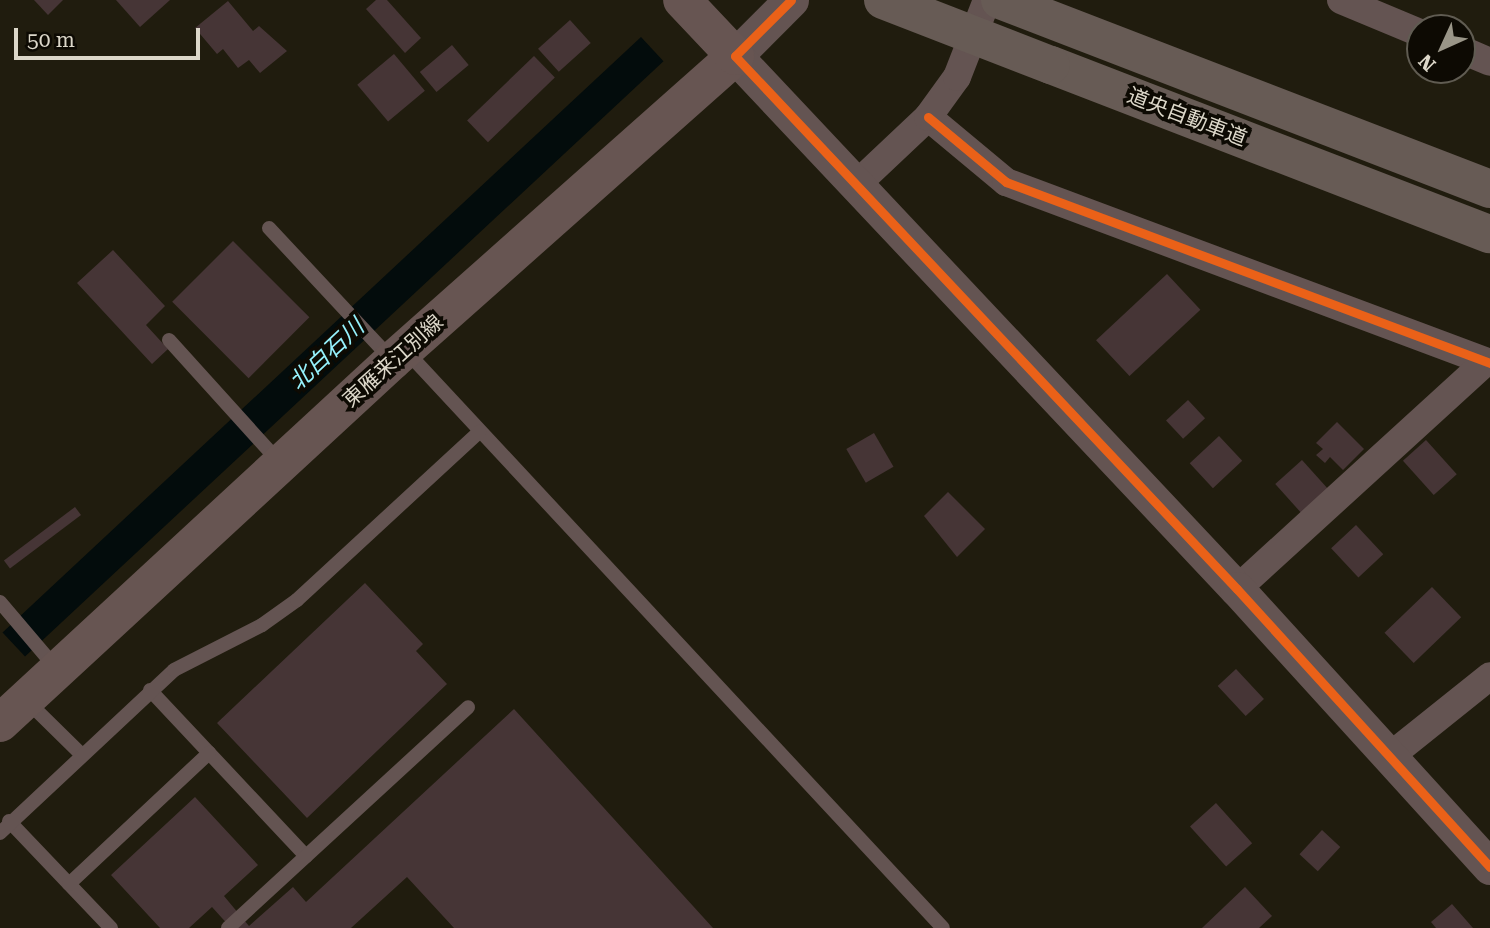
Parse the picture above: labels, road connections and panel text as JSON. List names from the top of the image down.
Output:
{
  "streets": {
    "highway": ["道央自動車道"],
    "main road": ["東雁来江別線"]
  },
  "water": ["北白石川"],
  "scale_bar": "50 m",
  "north": "bottom left"
}
